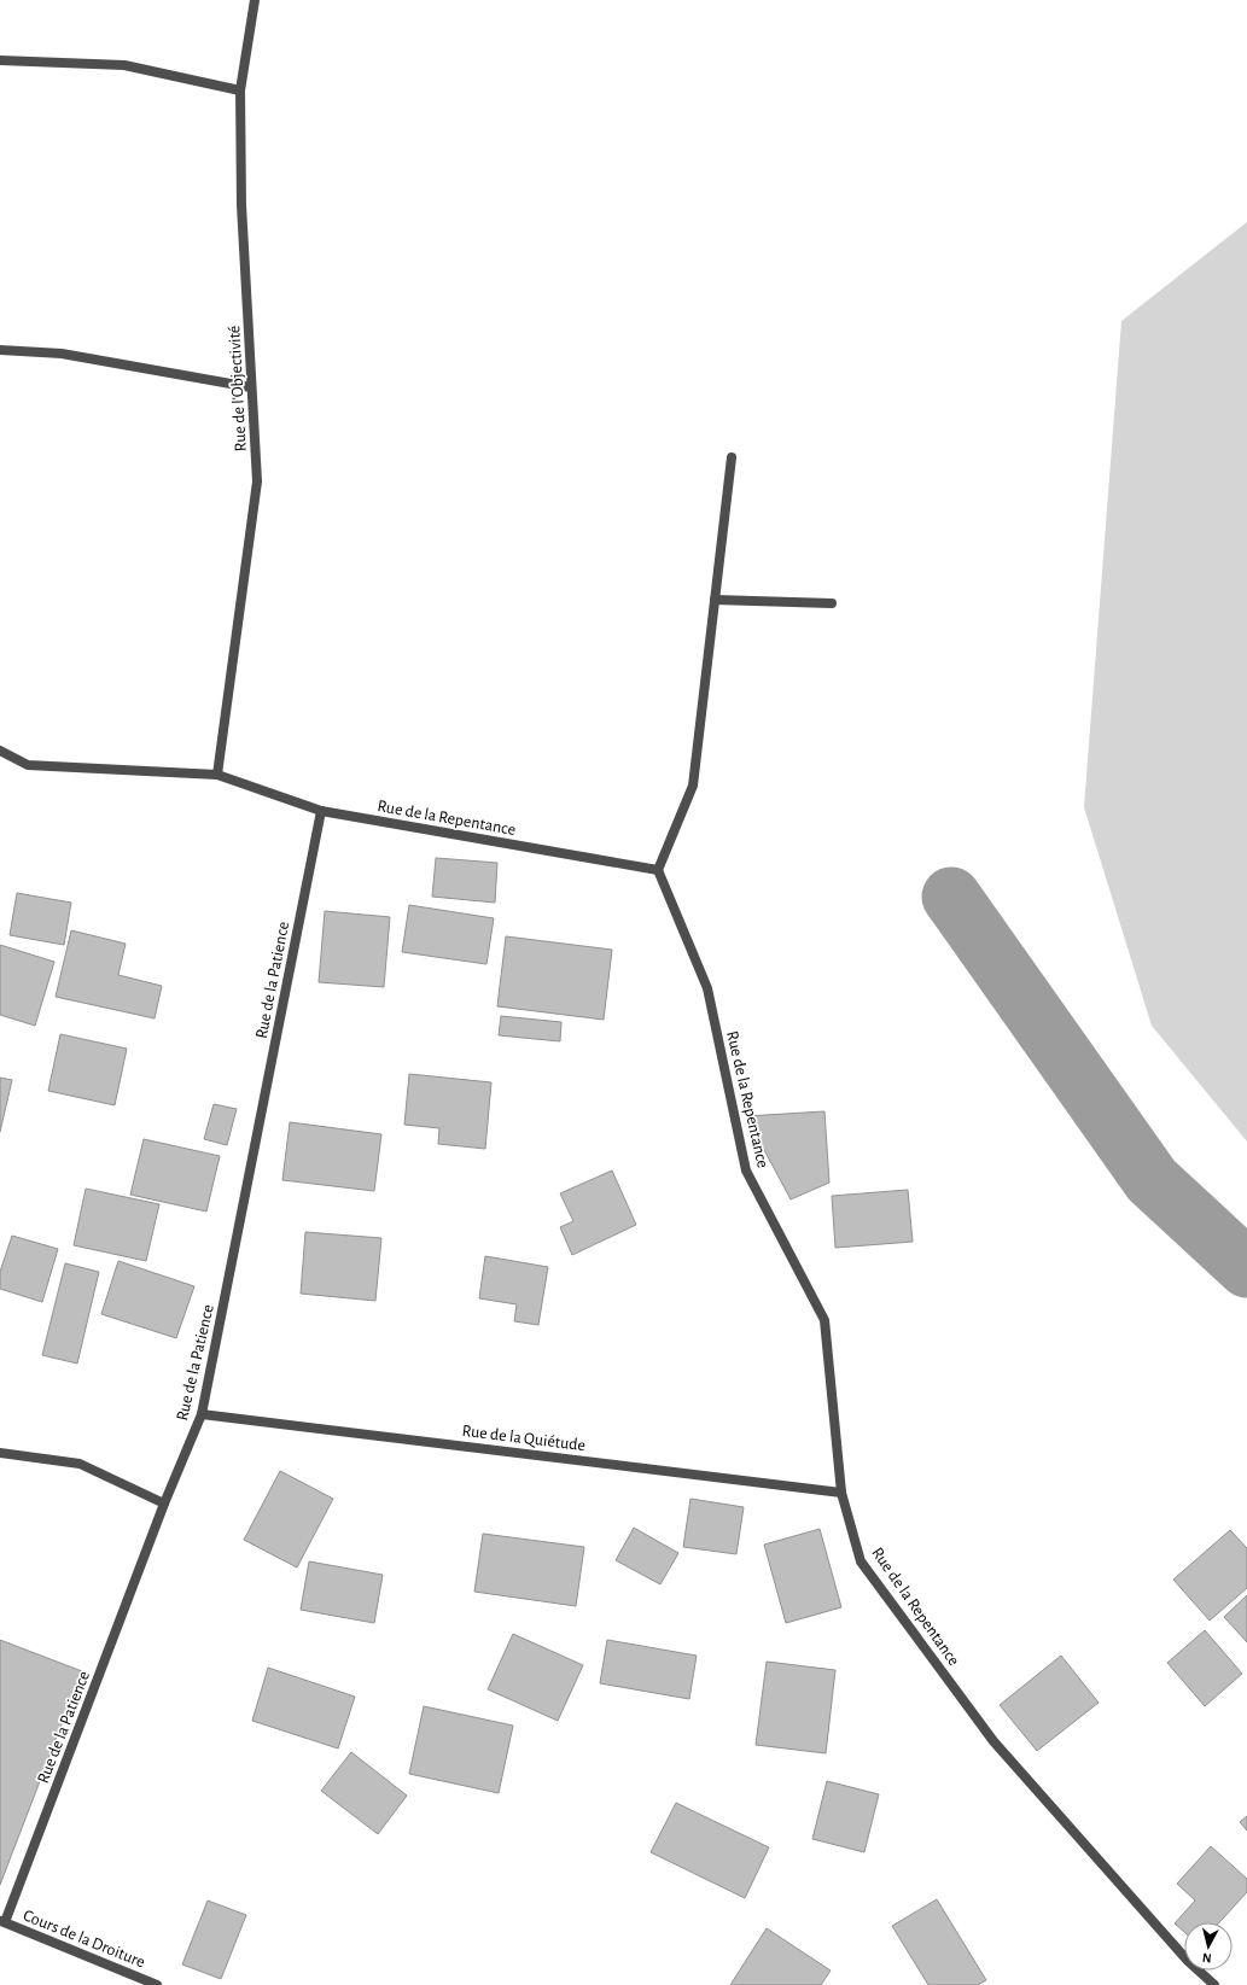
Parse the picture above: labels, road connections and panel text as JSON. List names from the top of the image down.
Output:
{
  "streets": {
    "street": [
      "Rue de l'Objectivité",
      "Rue de la Repentance",
      "Rue de la Patience",
      "Rue de la Quiétude",
      "Cours de la Droiture"
    ]
  },
  "crossings": [
    ["Rue de l'Objectivité", "Rue de la Repentance"],
    ["Rue de la Repentance", "Rue de la Patience"],
    ["Rue de la Repentance", "Rue de la Quiétude"],
    ["Rue de la Patience", "Rue de la Quiétude"],
    ["Rue de la Patience", "Cours de la Droiture"]
  ],
  "north": "bottom"
}
